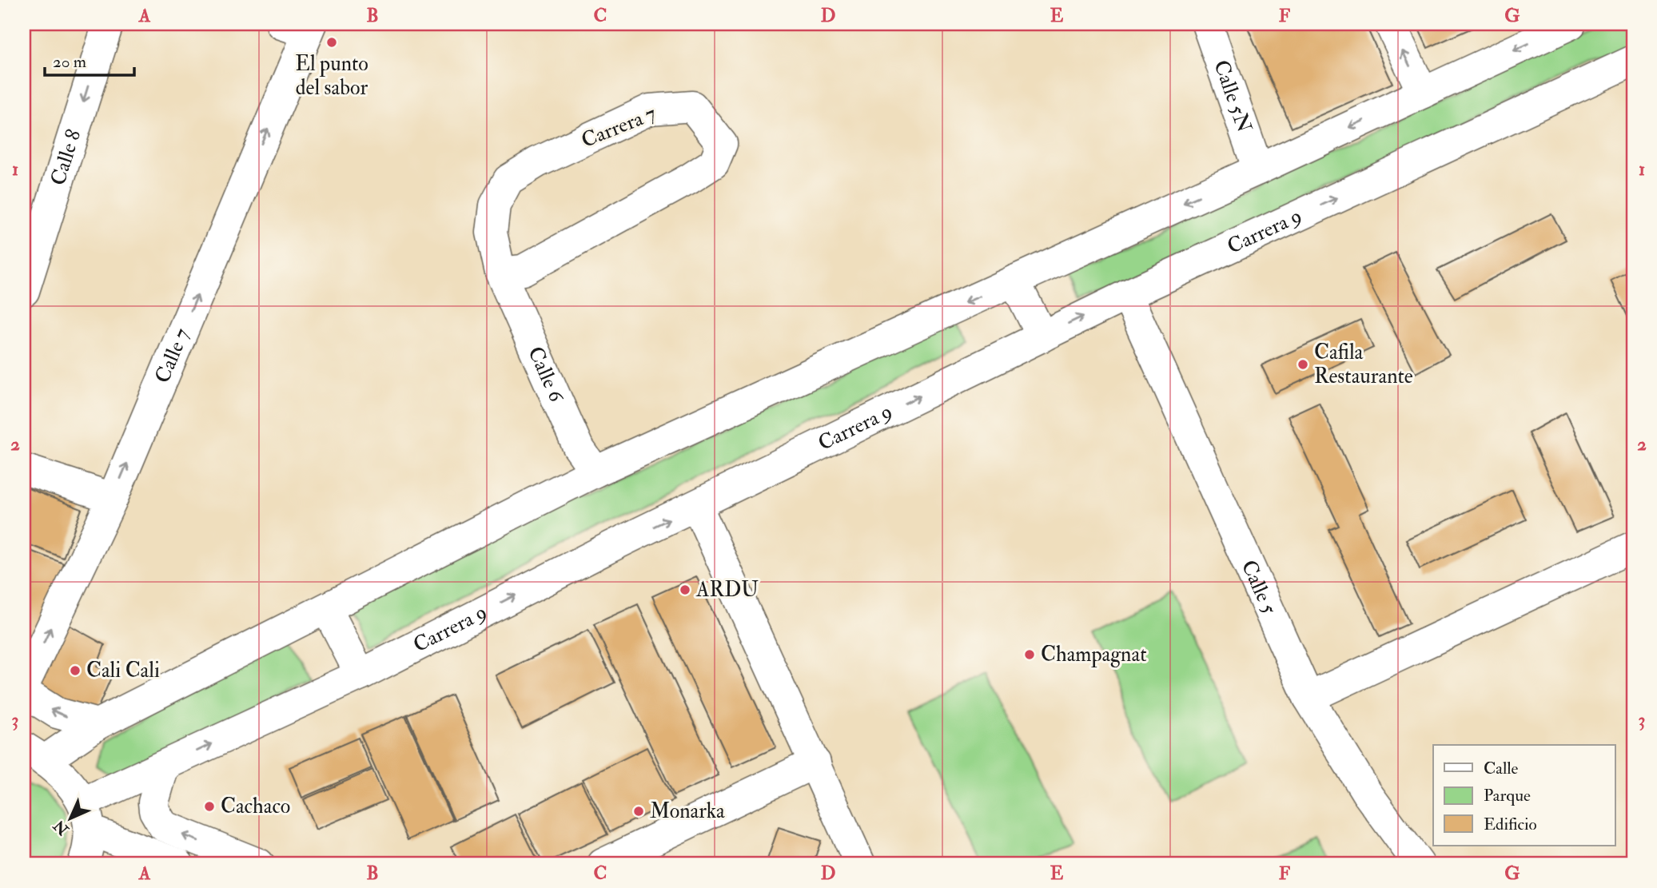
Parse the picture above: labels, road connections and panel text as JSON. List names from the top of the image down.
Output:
{
  "streets": {
    "main road": [
      "Calle 5N",
      "Carrera 7",
      "Calle 8",
      "Carrera 9",
      "Calle 7",
      "Calle 6",
      "Calle 5"
    ]
  },
  "crossings": [
    ["Carrera 7", "Calle 6"],
    ["Carrera 9", "Calle 5"]
  ],
  "one_way": ["Calle 8", "Calle 7"],
  "places": [
    "El punto del sabor",
    "Cafila Restaurante",
    "ARDU",
    "Champagnat",
    "Cali Cali",
    "Cachaco",
    "Monarka"
  ],
  "legend": ["Calle", "Parque", "Edificio"],
  "scale_bar": "20 m",
  "north": "bottom left",
  "grid": {
    "columns": [
      "A",
      "B",
      "C",
      "D",
      "E",
      "F",
      "G"
    ],
    "rows": ["1", "2", "3"]
  }
}
